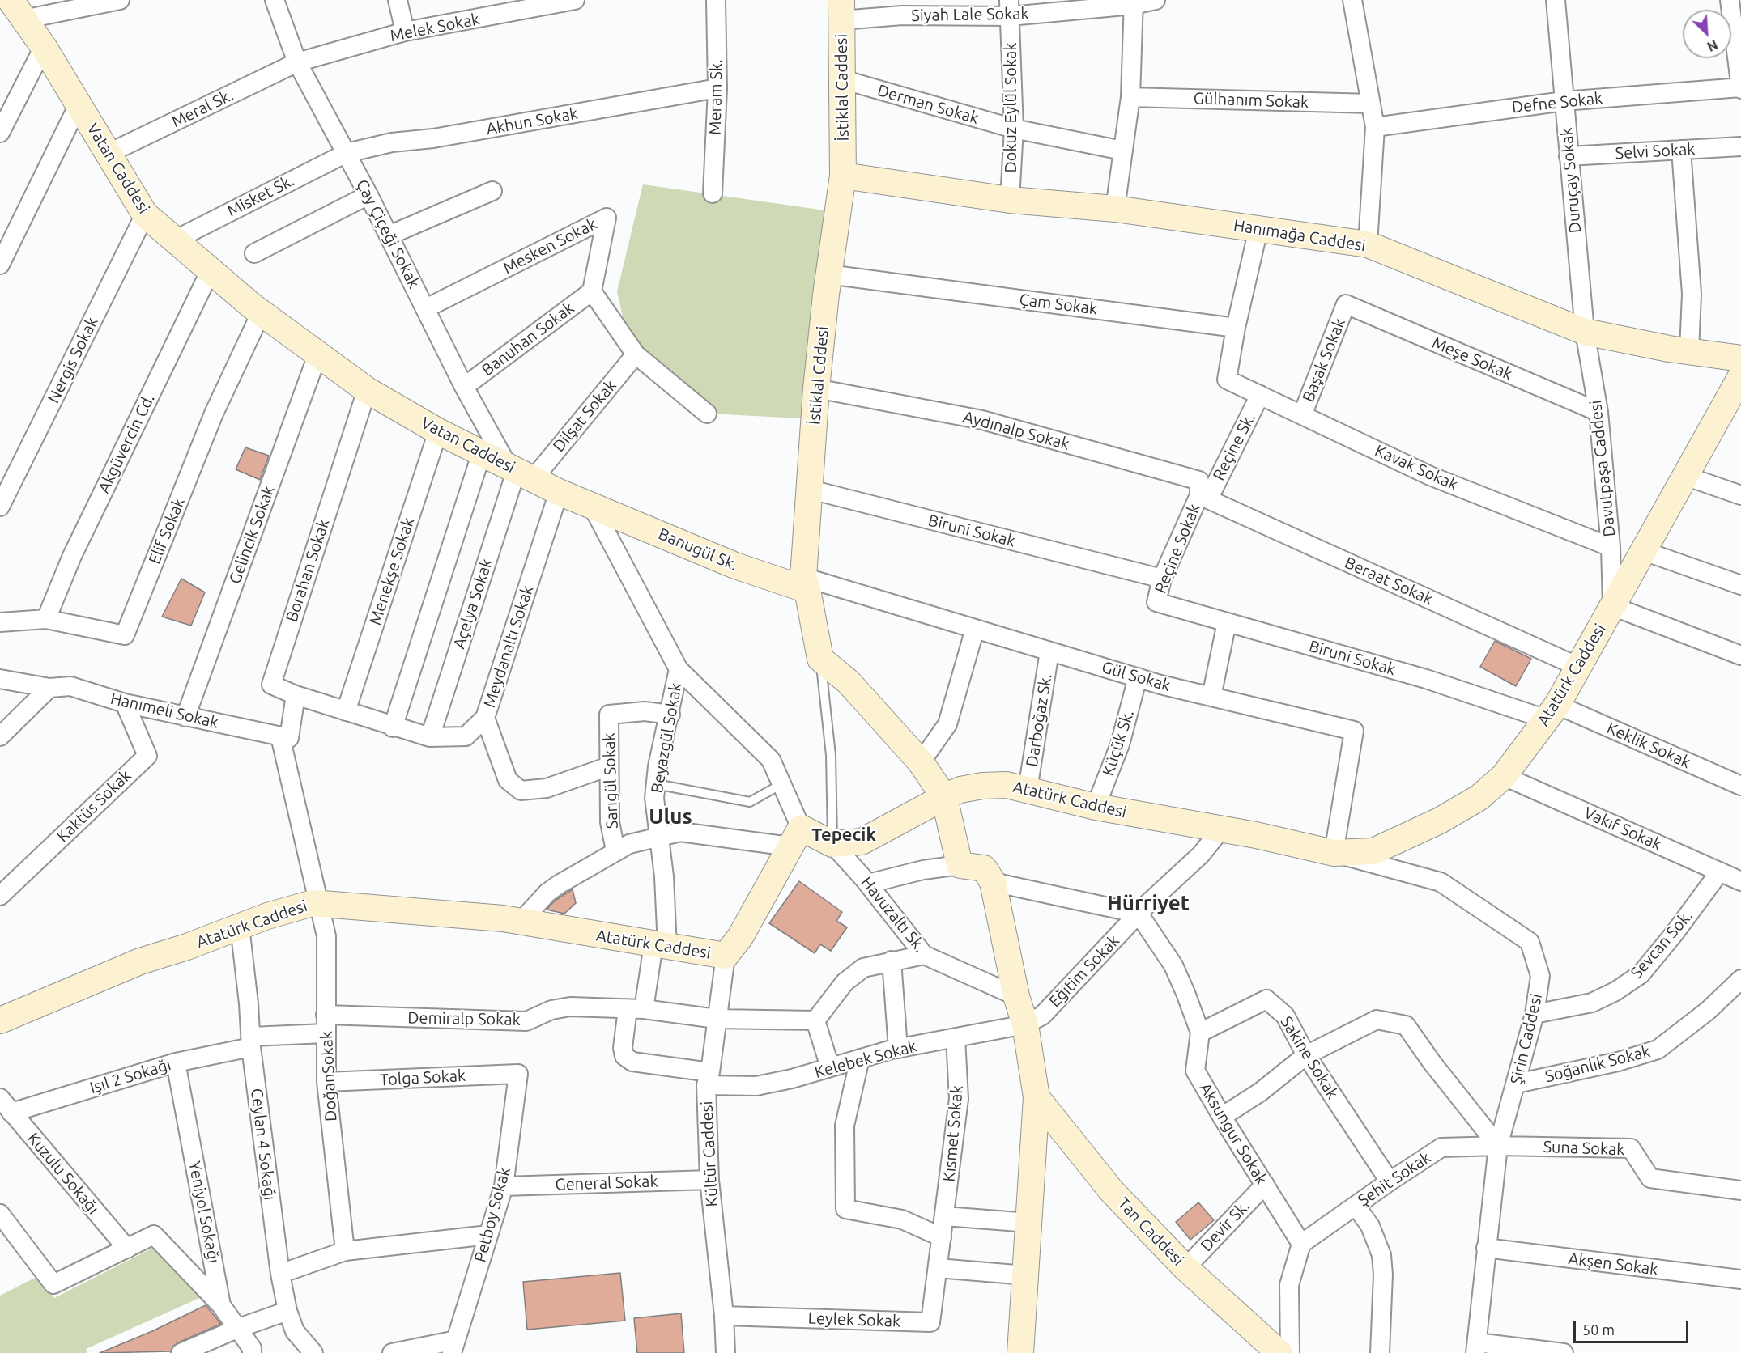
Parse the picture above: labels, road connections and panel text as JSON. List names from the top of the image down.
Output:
{
  "streets": {
    "main road": [
      "İstiklal Caddesi",
      "Vatan Caddesi",
      "Hanımağa Caddesi",
      "İstiklal Cddesi",
      "Banugül Sk.",
      "Atatürk Caddesi",
      "Tan Caddesi"
    ],
    "street": [
      "Siyah Lale Sokak",
      "Melek Sokak",
      "Meram Sk.",
      "Gülhanım Sokak",
      "Defne Sokak",
      "Derman Sokak",
      "Dokuz Eylül Sokak",
      "Meral Sk.",
      "Akhun Sokak",
      "Selvi Sokak",
      "Duruçay Sokak",
      "Misket Sk.",
      "Çay Çiçeği Sokak",
      "Mesken Sokak",
      "Çam Sokak",
      "Banuhan Sokak",
      "Meşe Sokak",
      "Nergis Sokak",
      "Başak Sokak",
      "Dilşat Sokak",
      "Aydınalp Sokak",
      "Akgüvercin Cd.",
      "Reçine Sk.",
      "Kavak Sokak",
      "Davutpaşa Caddesi",
      "Elif Sokak",
      "Biruni Sokak",
      "Gelincik Sokak",
      "Reçine Sokak",
      "Borahan Sokak",
      "Menekşe Sokak",
      "Beraat Sokak",
      "Açelya Sokak",
      "Meydanaltı Sokak",
      "Gül Sokak",
      "Hanımeli Sokak",
      "Darboğaz Sk.",
      "Beyazgül Sokak",
      "Küçük Sk.",
      "Keklik Sokak",
      "Sarıgül Sokak",
      "Kaktüs Sokak",
      "Vakıf Sokak",
      "Havuzaltı Sk.",
      "Sevcan Sok.",
      "Eğitim Sokak",
      "Demiralp Sokak",
      "Şirin Caddesi",
      "Sakine Sokak",
      "Kelebek Sokak",
      "Soğanlık Sokak",
      "Işıl 2 Sokağı",
      "DoğanSokak",
      "Tolga Sokak",
      "Kısmet Sokak",
      "Aksungur Sokak",
      "Ceylan 4 Sokağı",
      "Suna Sokak",
      "Kültür Caddesi",
      "Kuzulu Sokağı",
      "Şehit Sokak",
      "General Sokak",
      "Yeniyol Sokağı",
      "Petboy Sokak",
      "Devir Sk.",
      "Akşen Sokak",
      "Leylek Sokak"
    ]
  },
  "crossings": [
    ["Siyah Lale Sokak", "İstiklal Caddesi"],
    ["Siyah Lale Sokak", "Dokuz Eylül Sokak"],
    ["Melek Sokak", "Meral Sk."],
    ["Melek Sokak", "Çay Çiçeği Sokak"],
    ["İstiklal Caddesi", "Derman Sokak"],
    ["İstiklal Caddesi", "Hanımağa Caddesi"],
    ["İstiklal Caddesi", "İstiklal Cddesi"],
    ["Meram Sk.", "Akhun Sokak"],
    ["Defne Sokak", "Duruçay Sokak"],
    ["Derman Sokak", "Dokuz Eylül Sokak"],
    ["Dokuz Eylül Sokak", "Hanımağa Caddesi"],
    ["Meral Sk.", "Vatan Caddesi"],
    ["Meral Sk.", "Çay Çiçeği Sokak"],
    ["Akhun Sokak", "Misket Sk."],
    ["Akhun Sokak", "Çay Çiçeği Sokak"],
    ["Selvi Sokak", "Duruçay Sokak"],
    ["Vatan Caddesi", "Misket Sk."],
    ["Vatan Caddesi", "Çay Çiçeği Sokak"],
    ["Vatan Caddesi", "Nergis Sokak"],
    ["Vatan Caddesi", "Dilşat Sokak"],
    ["Vatan Caddesi", "Akgüvercin Cd."],
    ["Vatan Caddesi", "Elif Sokak"],
    ["Vatan Caddesi", "Gelincik Sokak"],
    ["Vatan Caddesi", "Banugül Sk."],
    ["Vatan Caddesi", "Borahan Sokak"],
    ["Vatan Caddesi", "Menekşe Sokak"],
    ["Vatan Caddesi", "Açelya Sokak"],
    ["Vatan Caddesi", "Meydanaltı Sokak"],
    ["Duruçay Sokak", "Hanımağa Caddesi"],
    ["Duruçay Sokak", "Davutpaşa Caddesi"],
    ["Misket Sk.", "Çay Çiçeği Sokak"],
    ["Çay Çiçeği Sokak", "Mesken Sokak"],
    ["Çay Çiçeği Sokak", "Banuhan Sokak"],
    ["Çay Çiçeği Sokak", "Dilşat Sokak"],
    ["Çay Çiçeği Sokak", "Açelya Sokak"],
    ["Hanımağa Caddesi", "İstiklal Cddesi"],
    ["Hanımağa Caddesi", "Davutpaşa Caddesi"],
    ["Hanımağa Caddesi", "Atatürk Caddesi"],
    ["Mesken Sokak", "Banuhan Sokak"],
    ["Çam Sokak", "İstiklal Cddesi"],
    ["Çam Sokak", "Kavak Sokak"],
    ["Meşe Sokak", "Başak Sokak"],
    ["Meşe Sokak", "Davutpaşa Caddesi"],
    ["Başak Sokak", "Kavak Sokak"],
    ["İstiklal Cddesi", "Aydınalp Sokak"],
    ["İstiklal Cddesi", "Biruni Sokak"],
    ["İstiklal Cddesi", "Banugül Sk."],
    ["İstiklal Cddesi", "Gül Sokak"],
    ["Dilşat Sokak", "Açelya Sokak"],
    ["Aydınalp Sokak", "Reçine Sk."],
    ["Aydınalp Sokak", "Reçine Sokak"],
    ["Aydınalp Sokak", "Beraat Sokak"],
    ["Akgüvercin Cd.", "Elif Sokak"],
    ["Reçine Sk.", "Kavak Sokak"],
    ["Reçine Sk.", "Reçine Sokak"],
    ["Reçine Sk.", "Beraat Sokak"],
    ["Kavak Sokak", "Davutpaşa Caddesi"],
    ["Davutpaşa Caddesi", "Atatürk Caddesi"],
    ["Biruni Sokak", "Reçine Sokak"],
    ["Biruni Sokak", "Atatürk Caddesi"],
    ["Biruni Sokak", "Keklik Sokak"],
    ["Gelincik Sokak", "Hanımeli Sokak"],
    ["Reçine Sokak", "Beraat Sokak"],
    ["Banugül Sk.", "Gül Sokak"],
    ["Borahan Sokak", "Meydanaltı Sokak"],
    ["Menekşe Sokak", "Meydanaltı Sokak"],
    ["Beraat Sokak", "Atatürk Caddesi"],
    ["Açelya Sokak", "Meydanaltı Sokak"],
    ["Atatürk Caddesi", "Gül Sokak"],
    ["Atatürk Caddesi", "Darboğaz Sk."],
    ["Atatürk Caddesi", "Beyazgül Sokak"],
    ["Atatürk Caddesi", "Küçük Sk."],
    ["Atatürk Caddesi", "Keklik Sokak"],
    ["Atatürk Caddesi", "Vakıf Sokak"],
    ["Atatürk Caddesi", "Havuzaltı Sk."],
    ["Atatürk Caddesi", "Eğitim Sokak"],
    ["Atatürk Caddesi", "Şirin Caddesi"],
    ["Atatürk Caddesi", "DoğanSokak"],
    ["Atatürk Caddesi", "Ceylan 4 Sokağı"],
    ["Atatürk Caddesi", "Kültür Caddesi"],
    ["Gül Sokak", "Darboğaz Sk."],
    ["Gül Sokak", "Küçük Sk."],
    ["Gül Sokak", "Şirin Caddesi"],
    ["Hanımeli Sokak", "Kaktüs Sokak"],
    ["Beyazgül Sokak", "Sarıgül Sokak"],
    ["Beyazgül Sokak", "Demiralp Sokak"],
    ["Beyazgül Sokak", "Kelebek Sokak"],
    ["Vakıf Sokak", "Sevcan Sok."],
    ["Sevcan Sok.", "Şirin Caddesi"],
    ["Eğitim Sokak", "Kelebek Sokak"],
    ["Eğitim Sokak", "Aksungur Sokak"],
    ["Demiralp Sokak", "Kelebek Sokak"],
    ["Demiralp Sokak", "DoğanSokak"],
    ["Demiralp Sokak", "Kültür Caddesi"],
    ["Şirin Caddesi", "Soğanlık Sokak"],
    ["Şirin Caddesi", "Suna Sokak"],
    ["Şirin Caddesi", "Şehit Sokak"],
    ["Şirin Caddesi", "Akşen Sokak"],
    ["Sakine Sokak", "Aksungur Sokak"],
    ["Sakine Sokak", "Şehit Sokak"],
    ["Kelebek Sokak", "Kısmet Sokak"],
    ["Kelebek Sokak", "Kültür Caddesi"],
    ["Işıl 2 Sokağı", "DoğanSokak"],
    ["Işıl 2 Sokağı", "Ceylan 4 Sokağı"],
    ["Işıl 2 Sokağı", "Kuzulu Sokağı"],
    ["Işıl 2 Sokağı", "Yeniyol Sokağı"],
    ["DoğanSokak", "Tolga Sokak"],
    ["Tolga Sokak", "Petboy Sokak"],
    ["Kısmet Sokak", "Leylek Sokak"],
    ["Aksungur Sokak", "Şehit Sokak"],
    ["Aksungur Sokak", "Devir Sk."],
    ["Suna Sokak", "Şehit Sokak"],
    ["Kültür Caddesi", "General Sokak"],
    ["Kültür Caddesi", "Leylek Sokak"],
    ["General Sokak", "Petboy Sokak"],
    ["Devir Sk.", "Tan Caddesi"]
  ],
  "districts": ["Ulus", "Tepecik", "Hürriyet"],
  "scale_bar": "50 m",
  "north": "bottom right"
}
